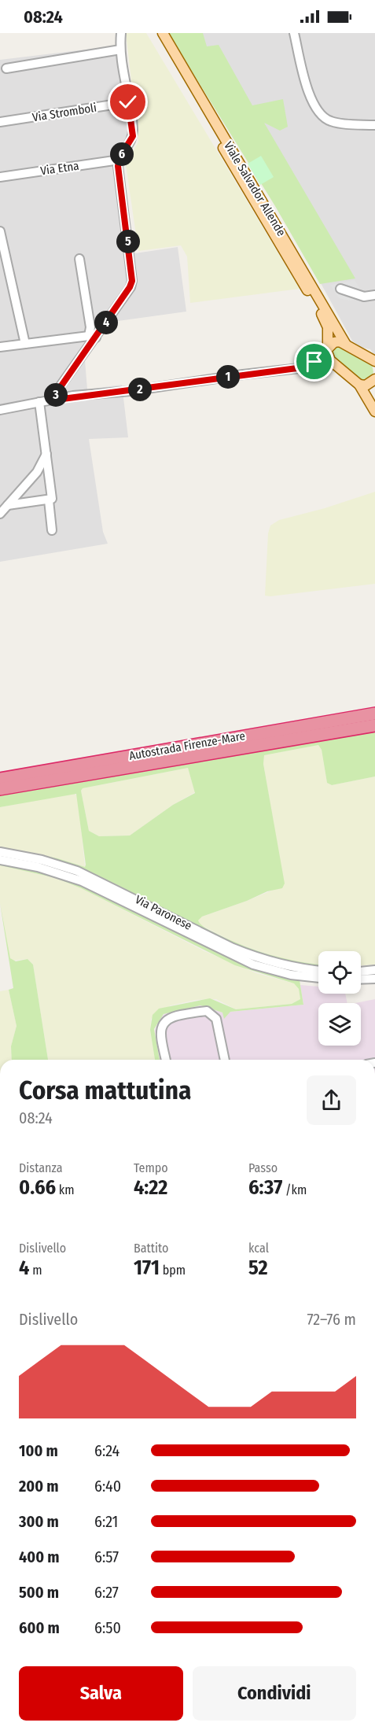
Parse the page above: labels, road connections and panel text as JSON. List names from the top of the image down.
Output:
{
  "streets": {
    "highway": ["Autostrada Firenze-Mare"],
    "main road": ["Viale Salvador Allende"],
    "street": ["Via Stromboli", "Via Etna", "Via Paronese"]
  },
  "page": {
    "status": "08:24",
    "pins": [
      "6",
      "5",
      "4",
      "1",
      "2",
      "3"
    ],
    "heading": ["Corsa mattutina", "08:24"],
    "stats": [
      ["Distanza", "0.66 km"],
      ["Tempo", "4:22"],
      ["Passo", "6:37 /km"],
      ["Dislivello", "4 m"],
      ["Battito", "171 bpm"],
      ["kcal", "52"]
    ],
    "chart": ["Dislivello", "72–76 m"],
    "list": [
      {
        "name": "100 m",
        "note": "6:24"
      },
      {
        "name": "200 m",
        "note": "6:40"
      },
      {
        "name": "300 m",
        "note": "6:21"
      },
      {
        "name": "400 m",
        "note": "6:57"
      },
      {
        "name": "500 m",
        "note": "6:27"
      },
      {
        "name": "600 m",
        "note": "6:50"
      }
    ],
    "buttons": ["Salva", "Condividi"]
  }
}
